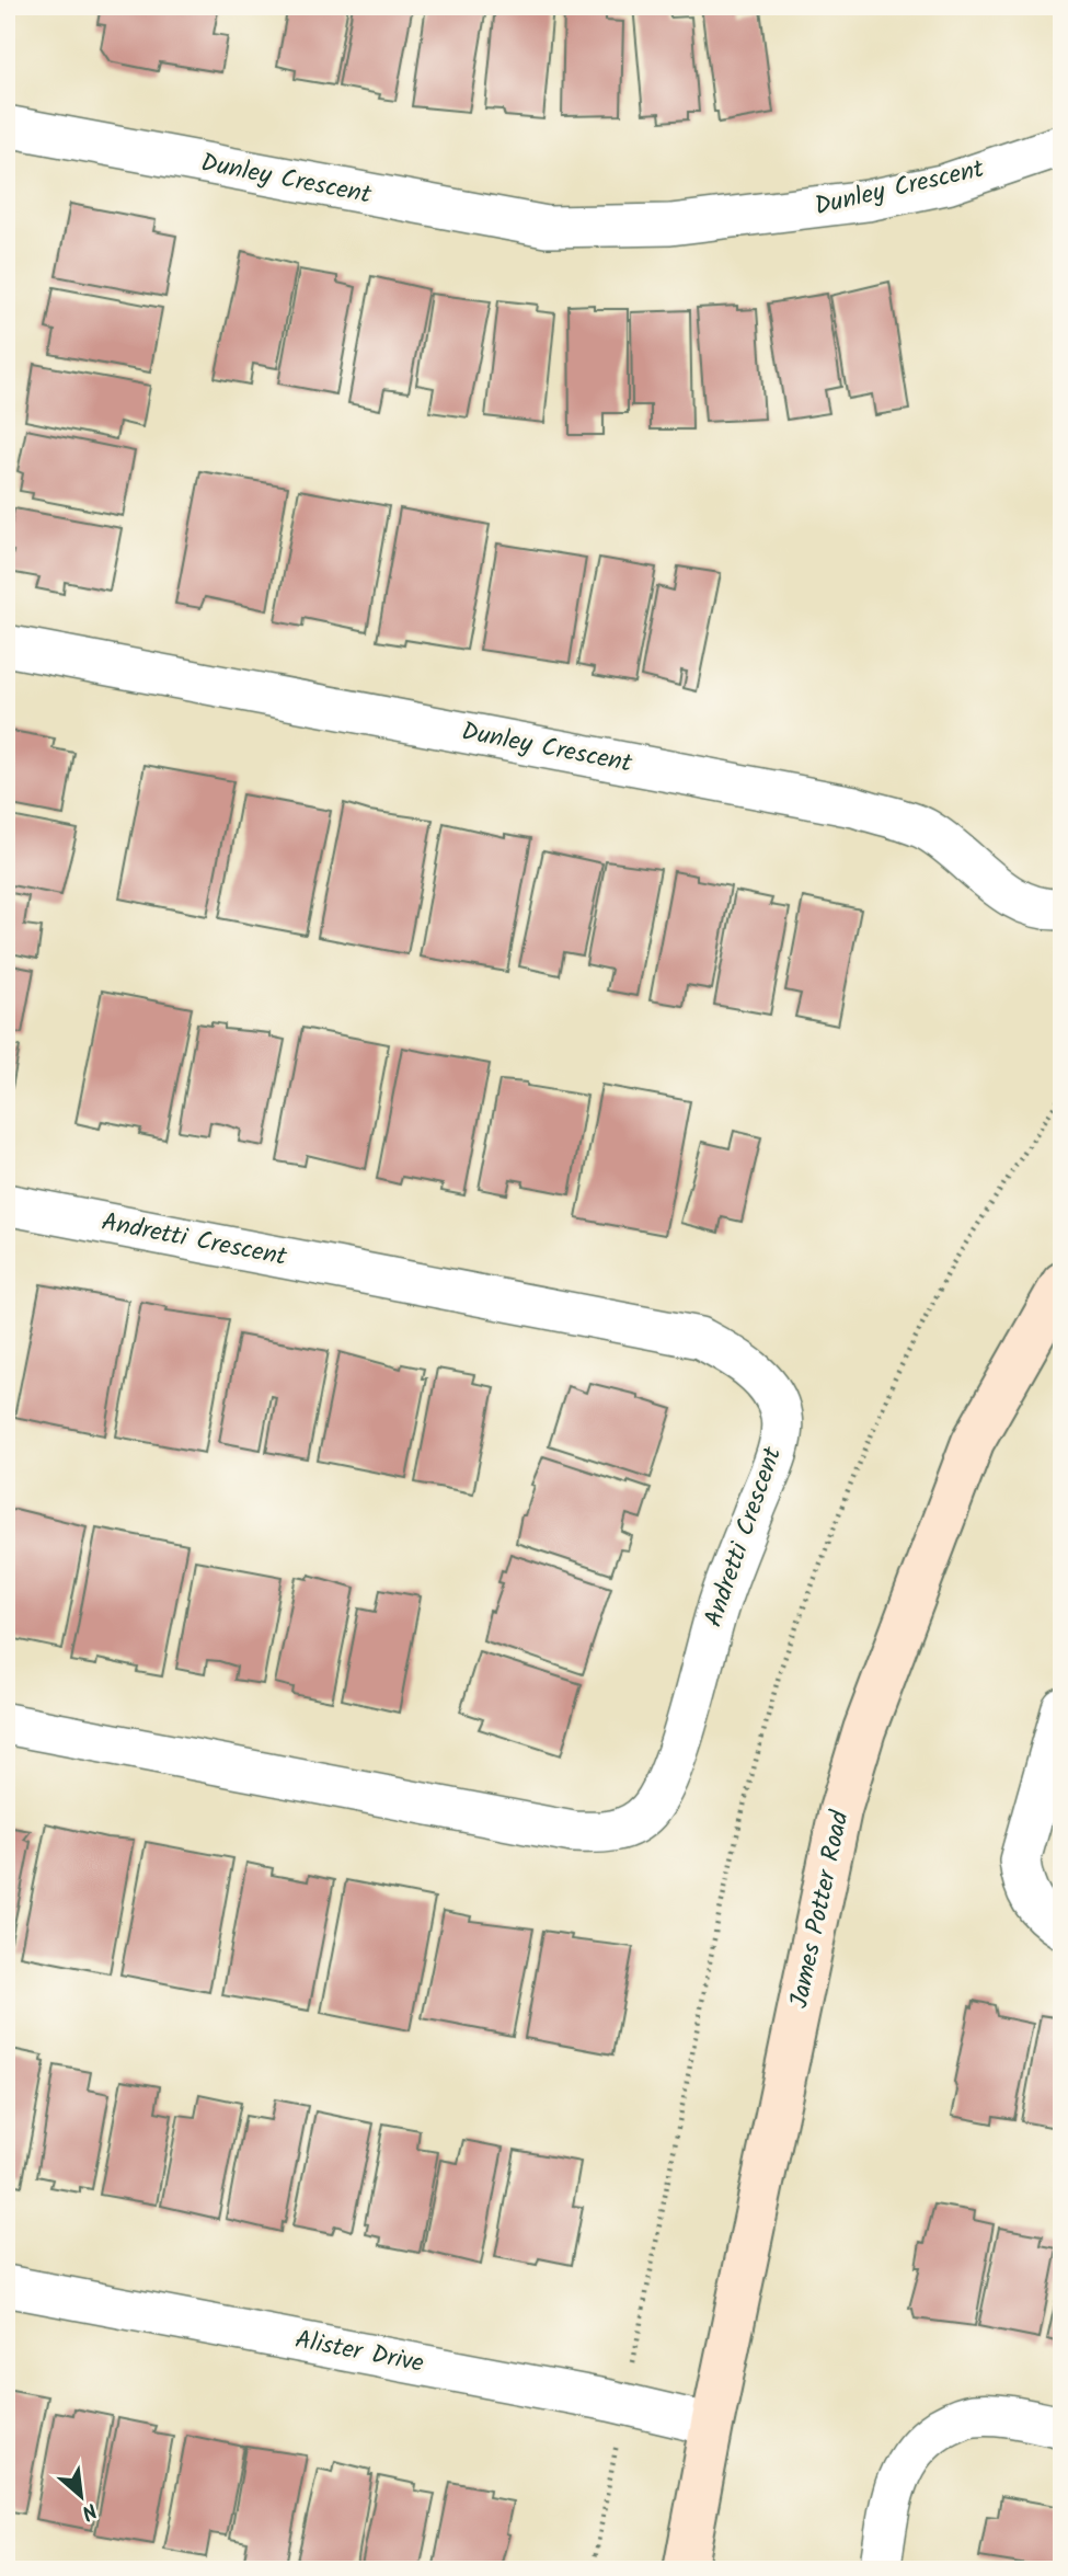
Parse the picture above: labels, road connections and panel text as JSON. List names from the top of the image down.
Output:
{
  "streets": {
    "main road": ["James Potter Road"],
    "street": ["Dunley Crescent", "Andretti Crescent", "Alister Drive"]
  },
  "crossings": [
    ["James Potter Road", "Alister Drive"]
  ],
  "north": "bottom right"
}
